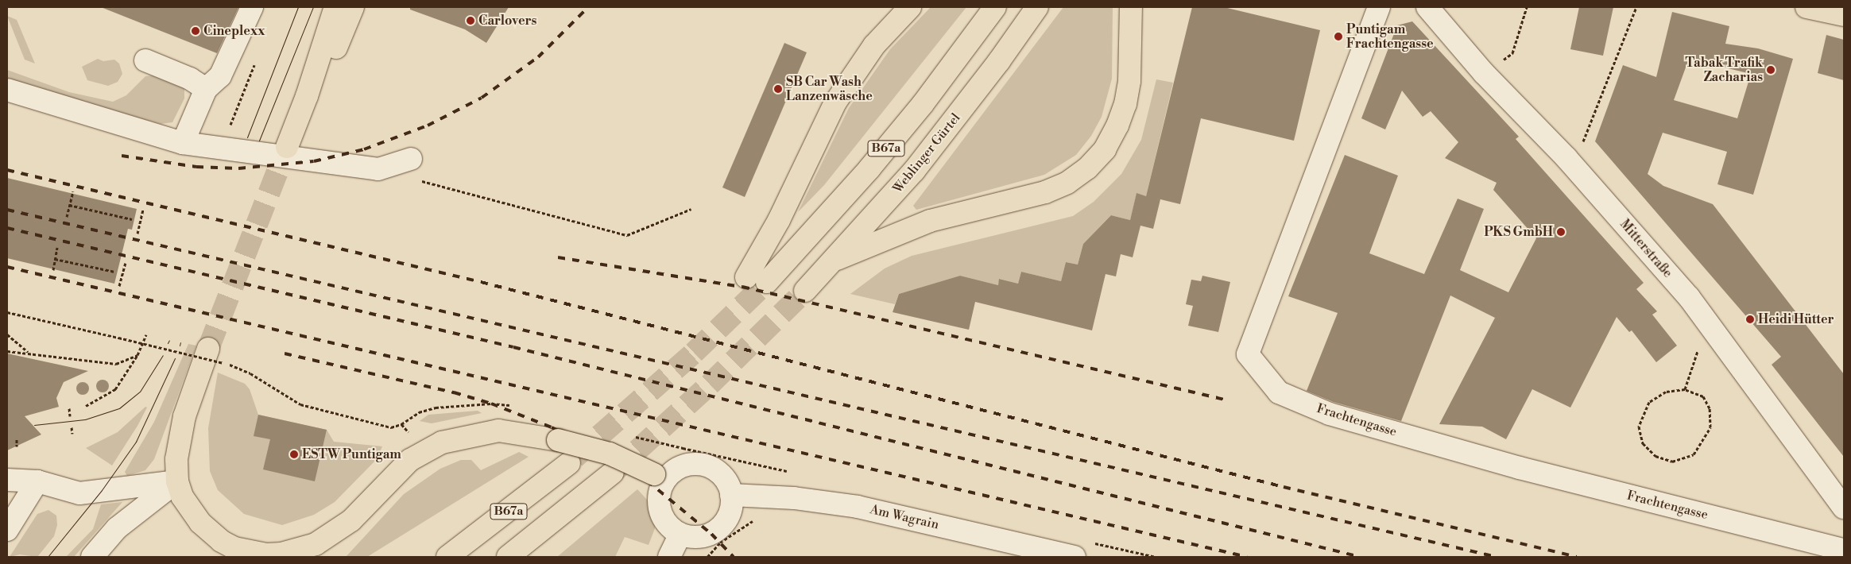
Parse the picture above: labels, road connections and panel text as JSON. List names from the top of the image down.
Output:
{
  "streets": {
    "main road": ["B67a", "Weblinger Gürtel"],
    "street": ["Mitterstraße", "Frachtengasse", "Am Wagrain"]
  },
  "places": [
    "Carlovers",
    "Cineplexx",
    "Puntigam Frachtengasse",
    "Tabak Trafik Zacharias",
    "SB Car Wash Lanzenwäsche",
    "PKS GmbH",
    "Heidi Hütter",
    "ESTW Puntigam"
  ]
}
